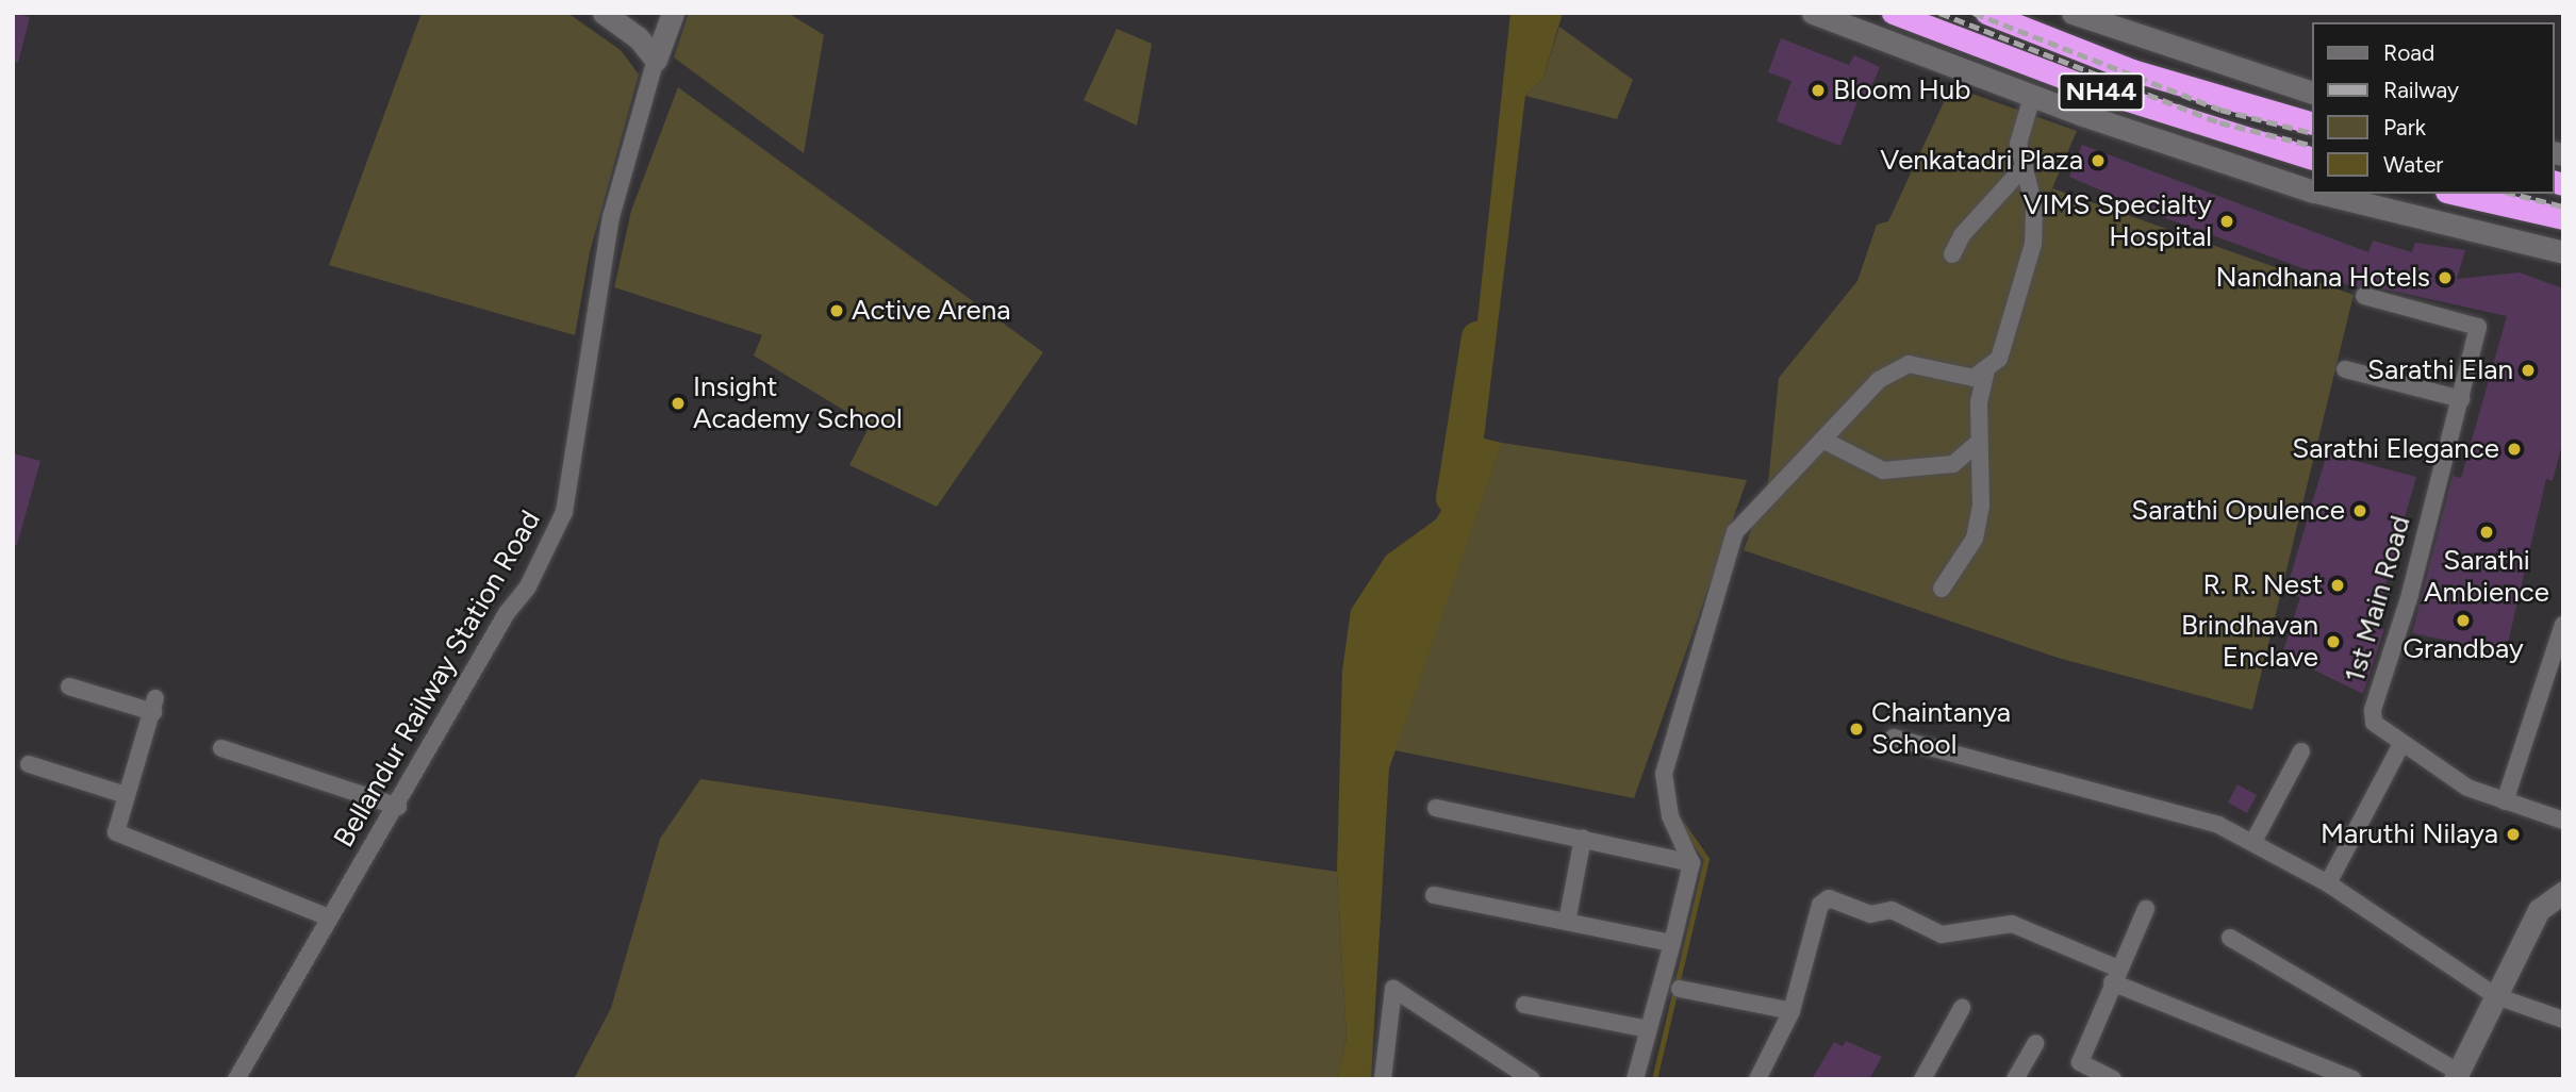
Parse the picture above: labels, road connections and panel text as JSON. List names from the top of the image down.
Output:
{
  "streets": {
    "highway": ["NH44"],
    "street": ["1st Main Road", "Bellandur Railway Station Road"]
  },
  "places": [
    "Bloom Hub",
    "Venkatadri Plaza",
    "VIMS Specialty Hospital",
    "Nandhana Hotels",
    "Active Arena",
    "Sarathi Elan",
    "Insight Academy School",
    "Sarathi Elegance",
    "Sarathi Opulence",
    "Sarathi Ambience",
    "R. R. Nest",
    "Grandbay",
    "Brindhavan Enclave",
    "Chaintanya School",
    "Maruthi Nilaya"
  ],
  "legend": [
    "Road",
    "Railway",
    "Park",
    "Water"
  ]
}
